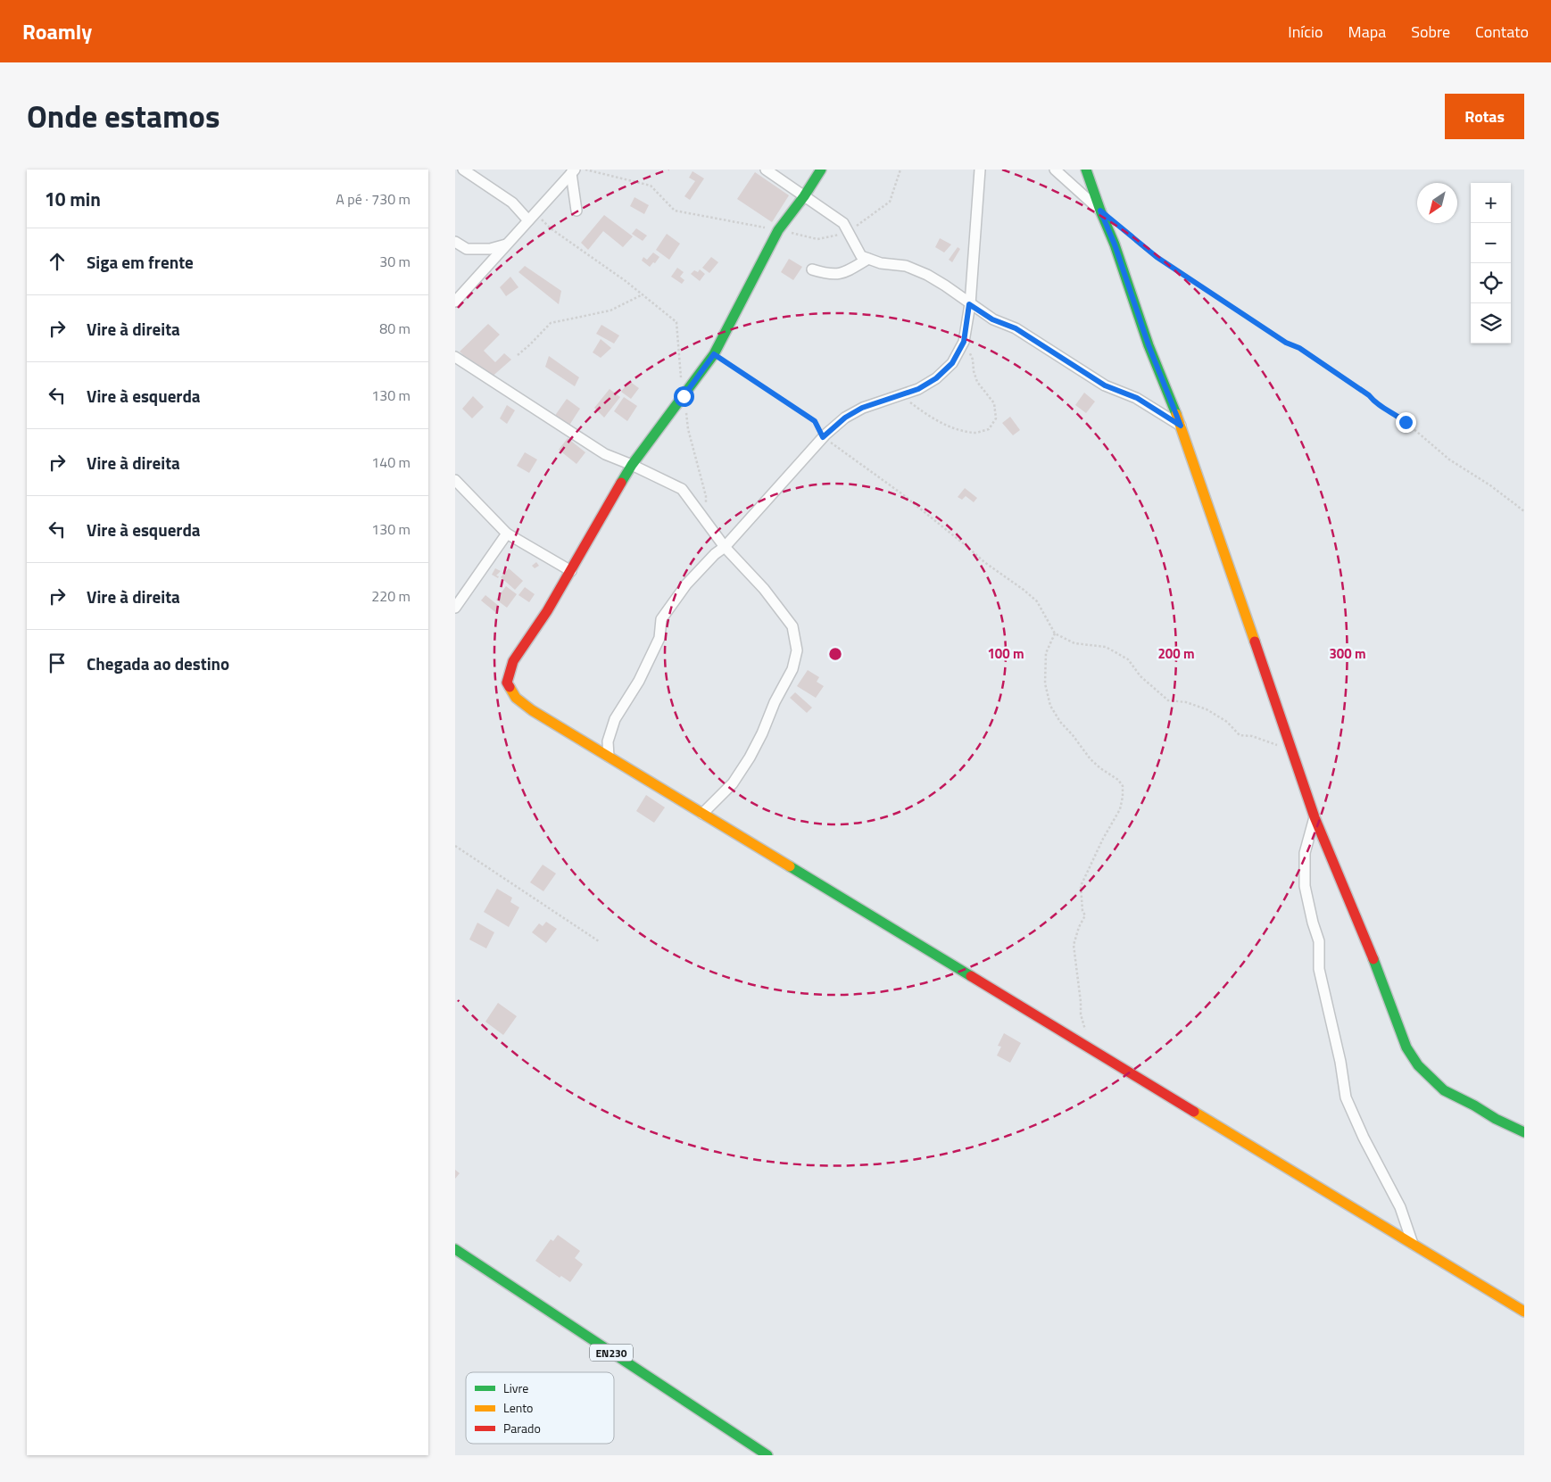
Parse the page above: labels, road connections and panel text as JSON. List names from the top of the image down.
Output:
{
  "streets": {
    "street": ["EN230"]
  },
  "legend": ["Livre", "Lento", "Parado"],
  "north": "bottom left",
  "page": {
    "header": "Roamly",
    "nav": [
      "Início",
      "Mapa",
      "Sobre",
      "Contato"
    ],
    "title": "Onde estamos",
    "buttons": "Rotas",
    "heading": ["10 min", "A pé · 730 m"],
    "map_buttons": ["+", "−"],
    "list": [
      ["Siga em frente", "30 m"],
      ["Vire à direita", "80 m"],
      ["Vire à esquerda", "130 m"],
      ["Vire à direita", "140 m"],
      ["Vire à esquerda", "130 m"],
      ["Vire à direita", "220 m"],
      "Chegada ao destino"
    ]
  },
  "rings": ["100 m", "200 m", "300 m"]
}
